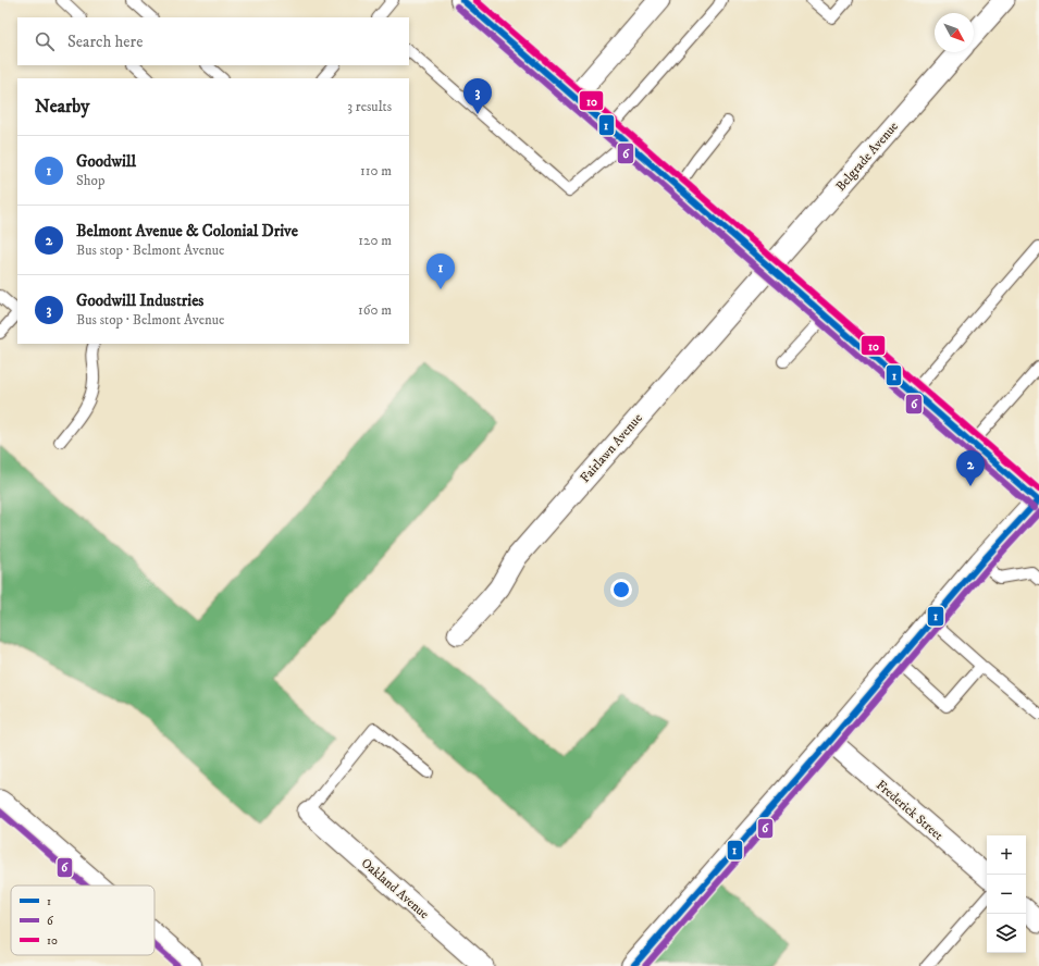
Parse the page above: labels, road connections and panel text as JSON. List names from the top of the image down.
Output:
{
  "streets": {
    "street": [
      "Belgrade Avenue",
      "Fairlawn Avenue",
      "Frederick Street",
      "Oakland Avenue"
    ]
  },
  "crossings": [
    ["Belgrade Avenue", "Fairlawn Avenue"]
  ],
  "lines": ["transit line 1", "transit line 10", "transit line 6"],
  "legend": ["1", "6", "10"],
  "north": "bottom right",
  "page": {
    "search": "Search here",
    "pins": ["3", "1", "2"],
    "heading": ["Nearby", "3 results"],
    "list": [
      {
        "mark": "1",
        "name": "Goodwill",
        "note": "Shop",
        "value": "110 m"
      },
      {
        "mark": "2",
        "name": "Belmont Avenue & Colonial Drive",
        "note": "Bus stop · Belmont Avenue",
        "value": "120 m"
      },
      {
        "mark": "3",
        "name": "Goodwill Industries",
        "note": "Bus stop · Belmont Avenue",
        "value": "160 m"
      }
    ],
    "map_buttons": ["+", "−"]
  }
}
